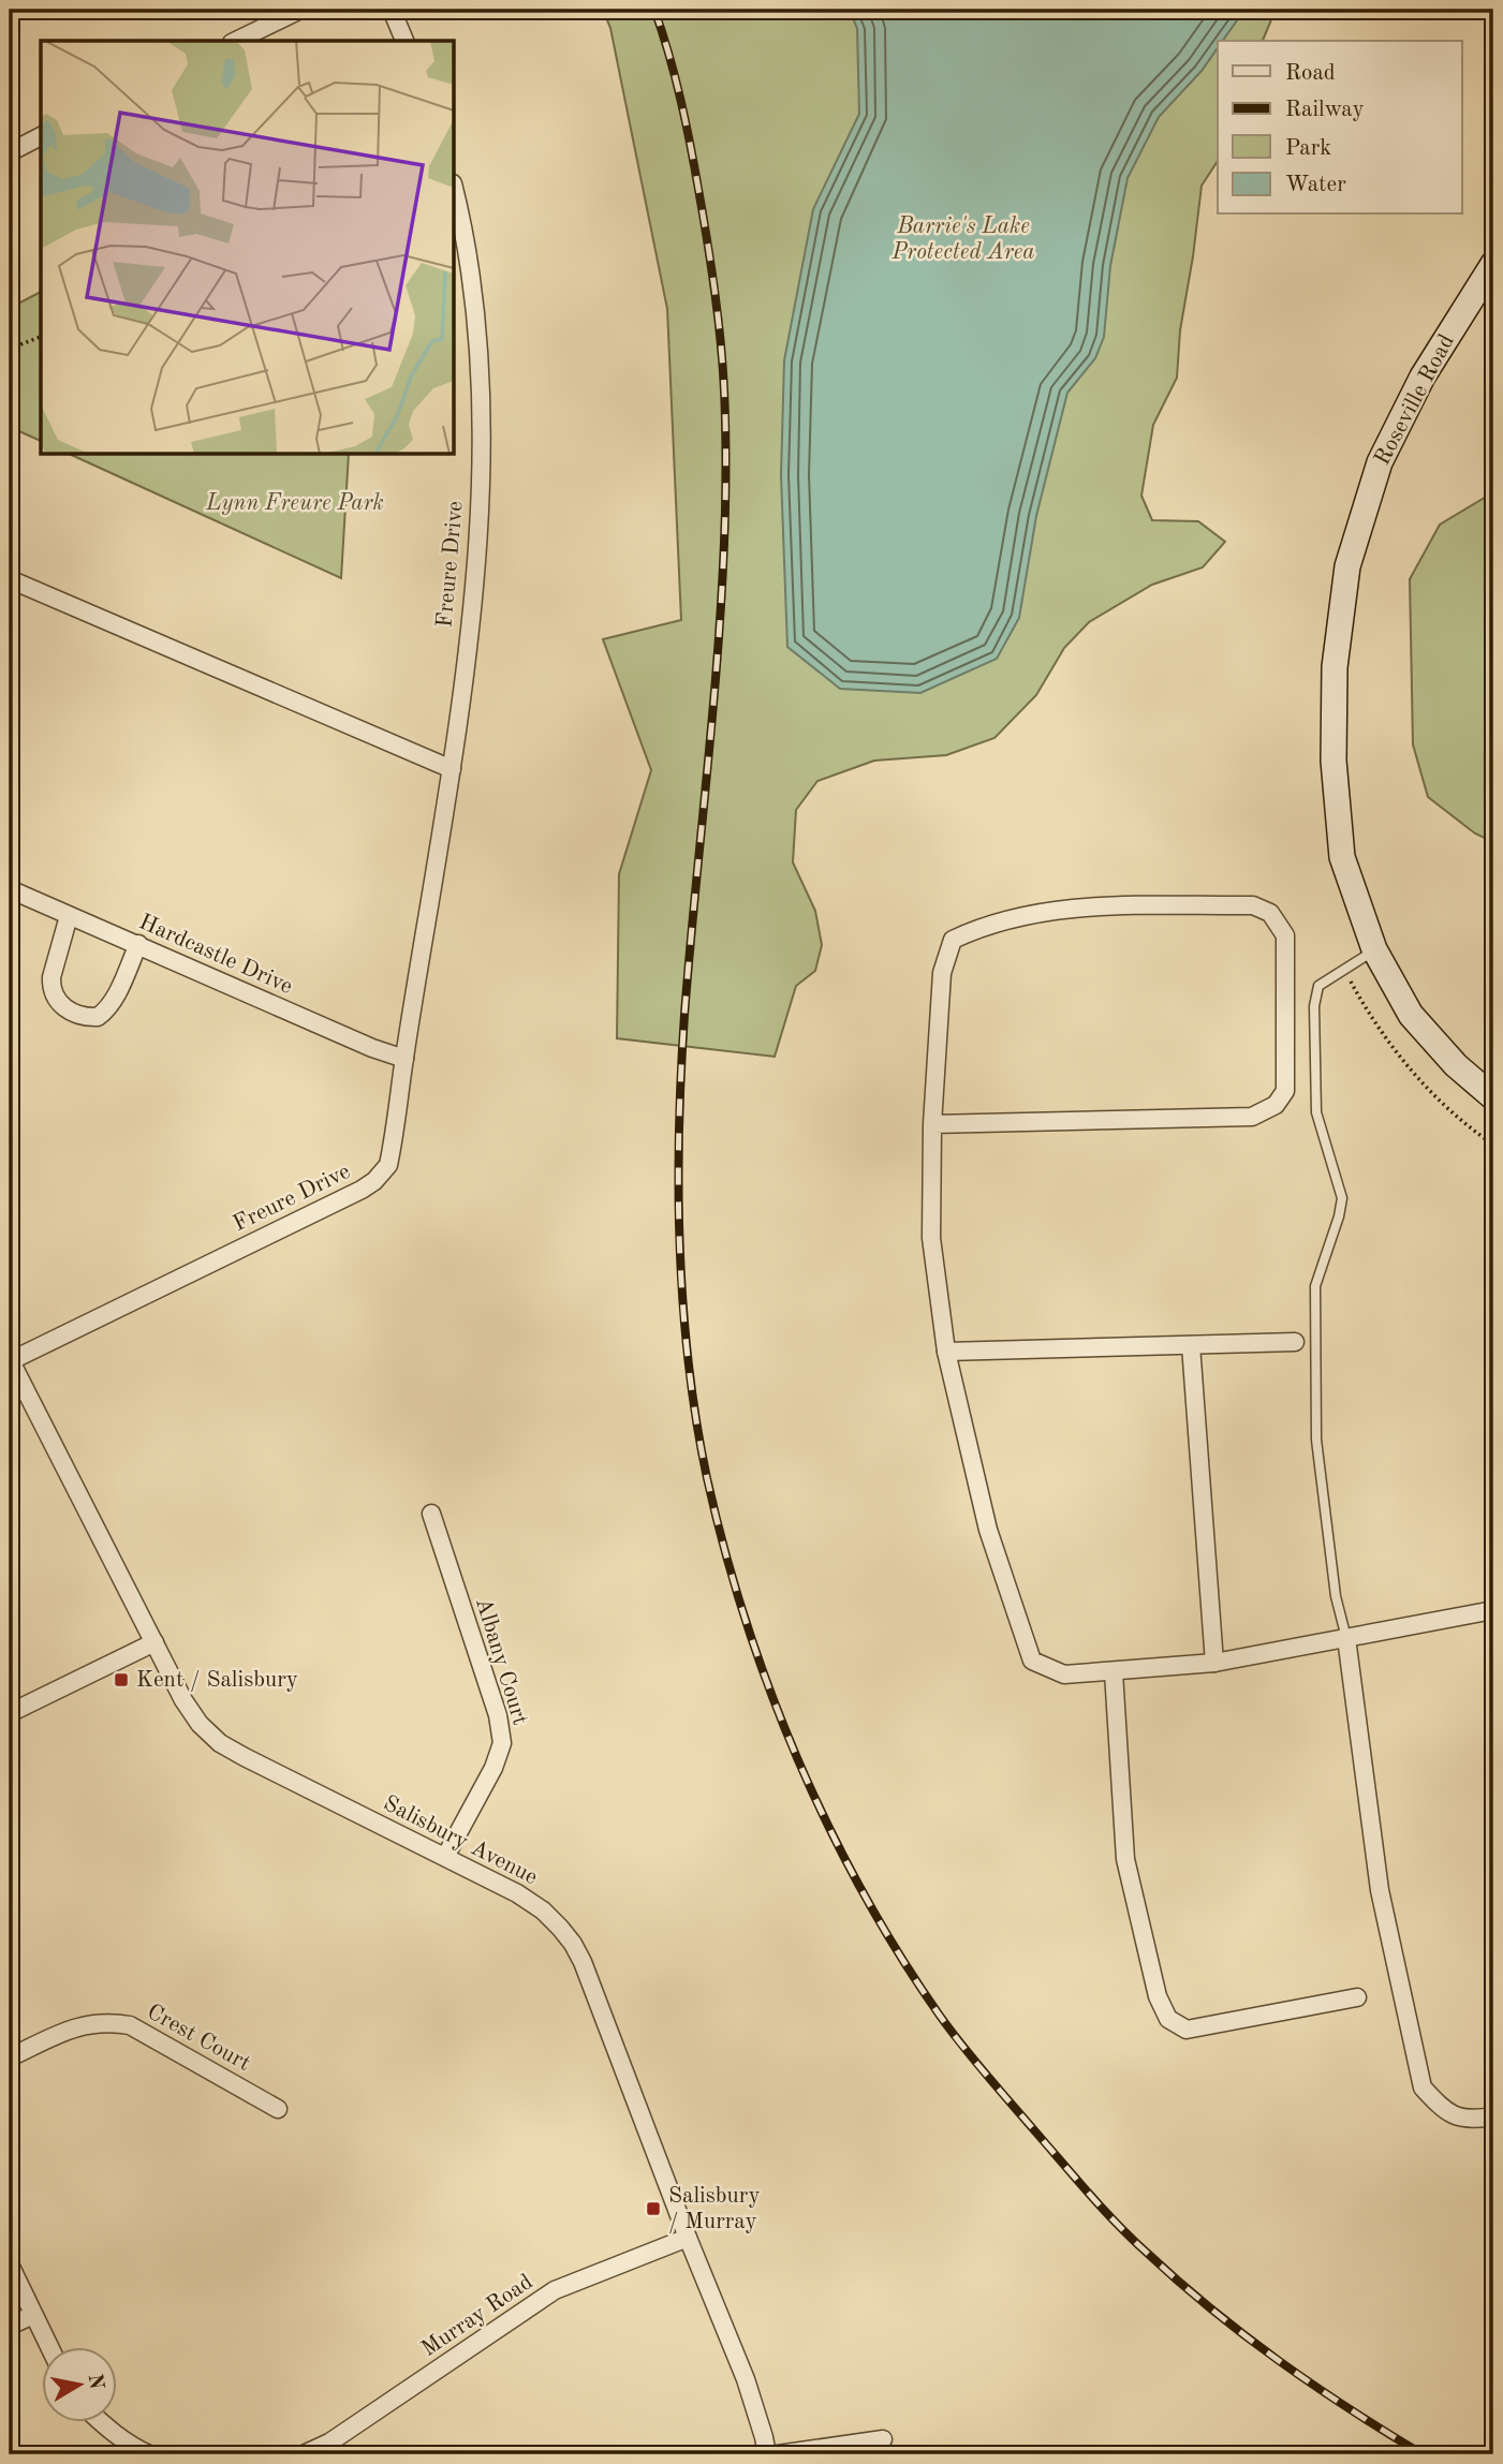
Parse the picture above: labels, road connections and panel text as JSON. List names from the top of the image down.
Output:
{
  "streets": {
    "main road": ["Roseville Road"],
    "street": [
      "Freure Drive",
      "Hardcastle Drive",
      "Albany Court",
      "Salisbury Avenue",
      "Crest Court",
      "Murray Road"
    ]
  },
  "crossings": [
    ["Freure Drive", "Hardcastle Drive"],
    ["Freure Drive", "Salisbury Avenue"],
    ["Albany Court", "Salisbury Avenue"],
    ["Salisbury Avenue", "Murray Road"]
  ],
  "parks": ["Barrie's Lake Protected Area", "Lynn Freure Park"],
  "places": {
    "transit": ["Kent / Salisbury", "Salisbury / Murray"]
  },
  "legend": [
    "Road",
    "Railway",
    "Park",
    "Water"
  ],
  "north": "right"
}
